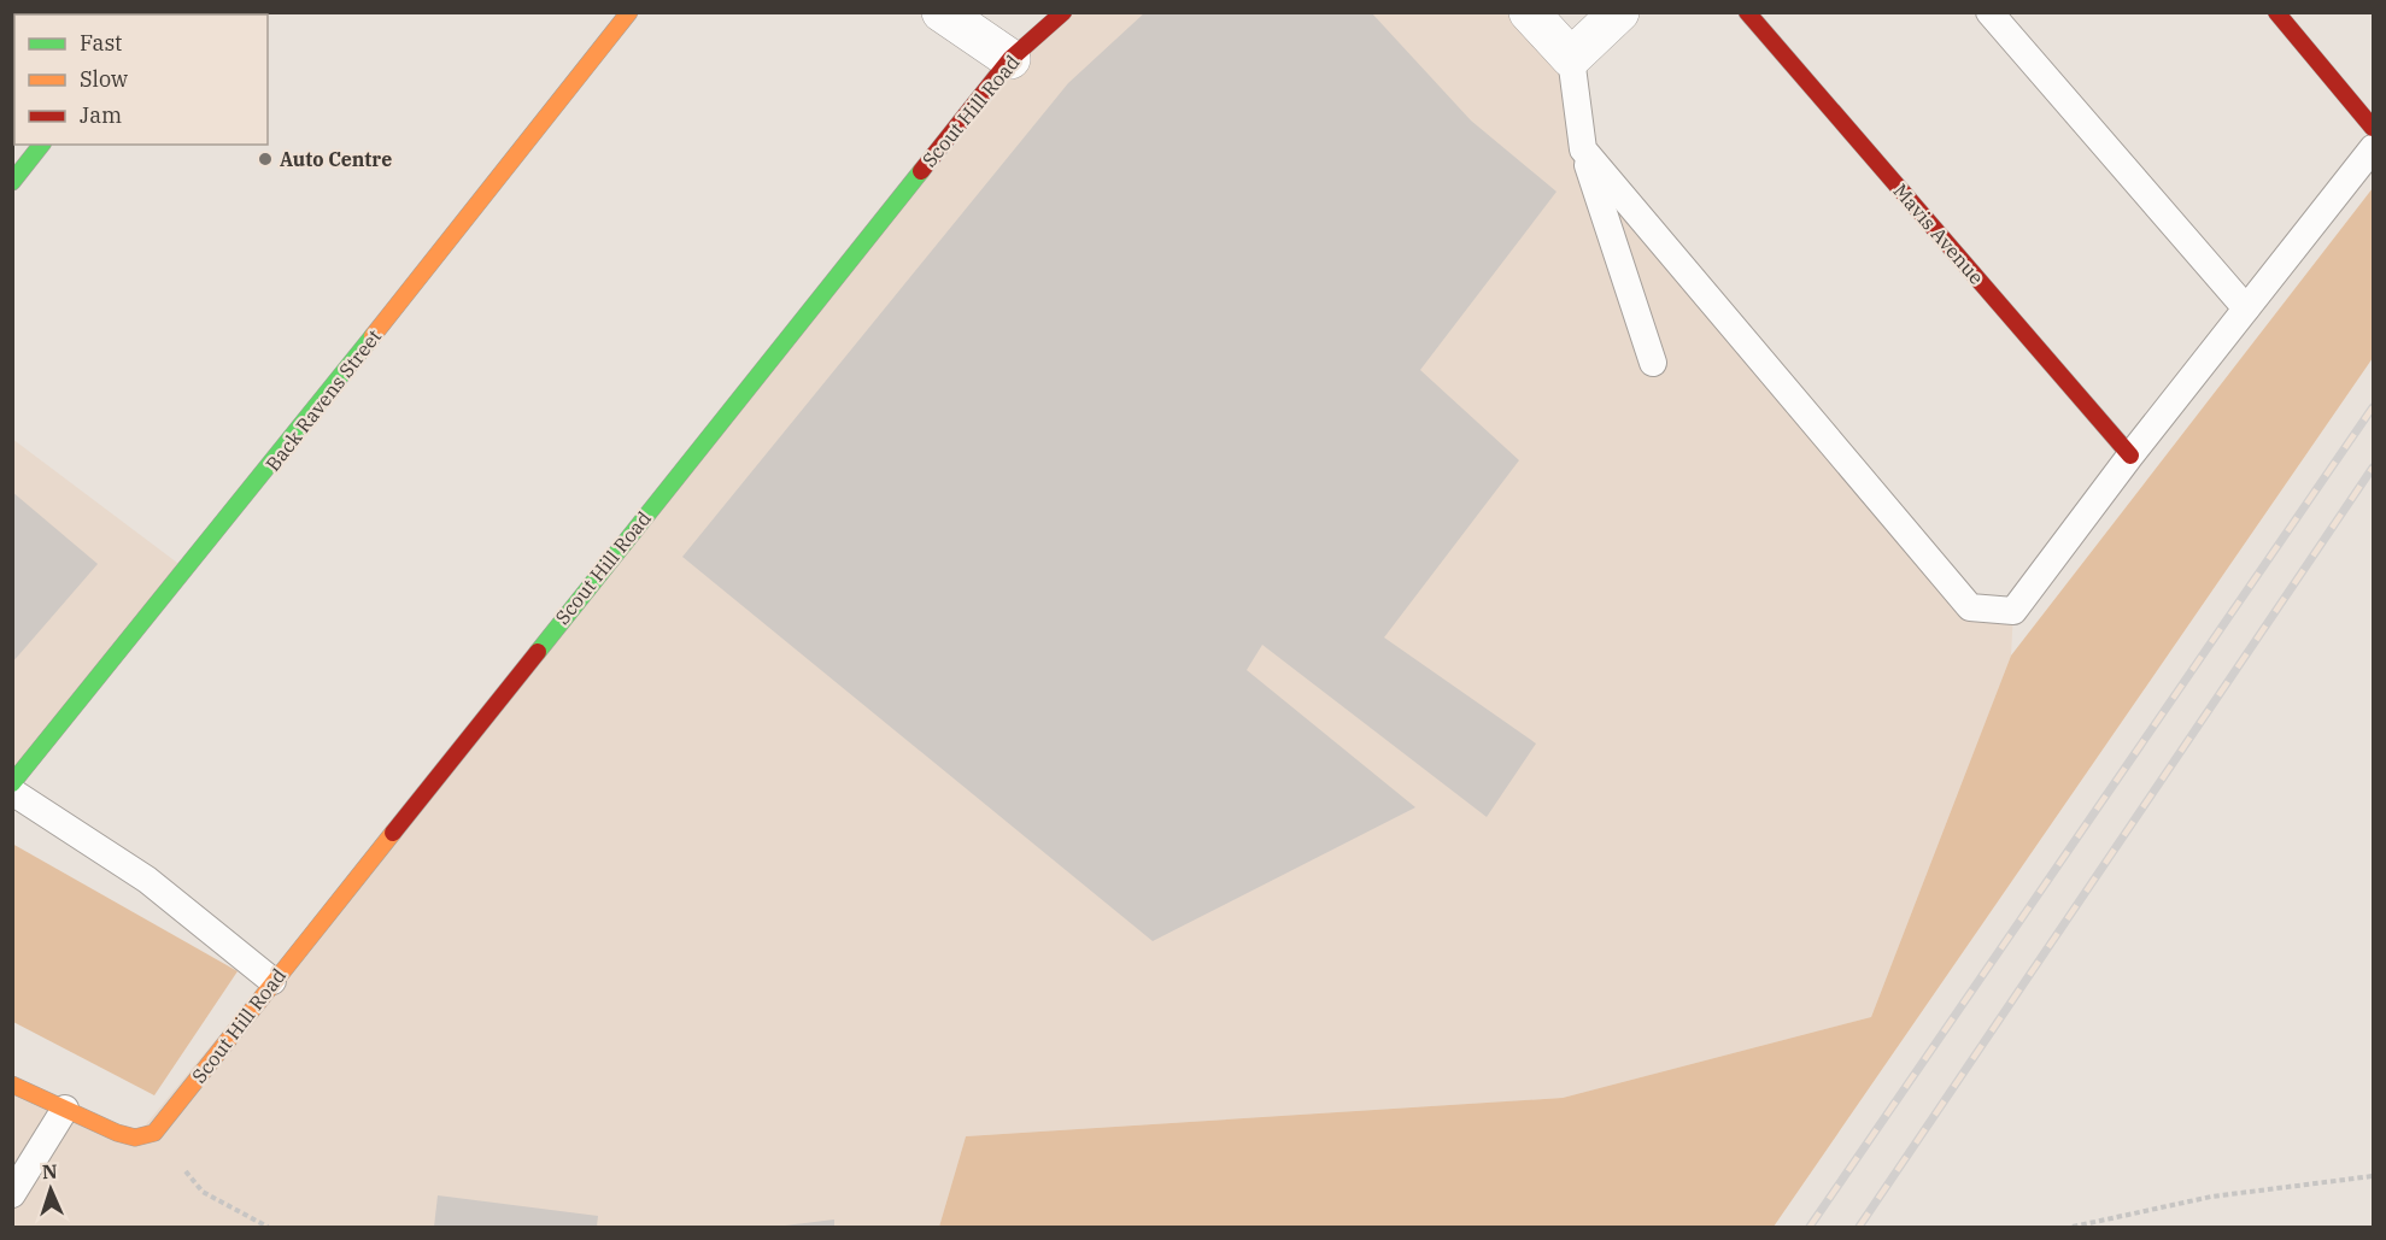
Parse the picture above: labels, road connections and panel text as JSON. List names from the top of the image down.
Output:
{
  "streets": {
    "main road": ["Scout Hill Road", "Mavis Avenue", "Back Ravens Street"]
  },
  "places": ["Auto Centre"],
  "legend": ["Fast", "Slow", "Jam"],
  "north": "top"
}
